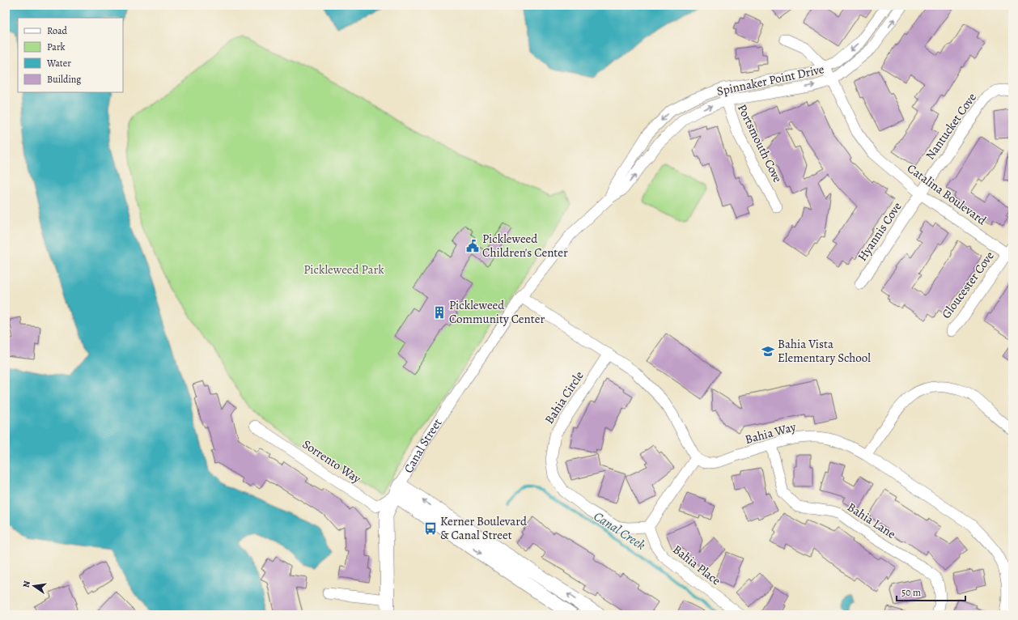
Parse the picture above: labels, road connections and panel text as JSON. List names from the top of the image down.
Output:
{
  "streets": {
    "street": [
      "Spinnaker Point Drive",
      "Nantucket Cove",
      "Portsmouth Cove",
      "Catalina Boulevard",
      "Hyannis Cove",
      "Gloucester Cove",
      "Bahia Circle",
      "Bahia Way",
      "Canal Street",
      "Sorrento Way",
      "Bahia Lane",
      "Bahia Place"
    ]
  },
  "crossings": [
    ["Spinnaker Point Drive", "Portsmouth Cove"],
    ["Spinnaker Point Drive", "Catalina Boulevard"],
    ["Spinnaker Point Drive", "Canal Street"],
    ["Nantucket Cove", "Catalina Boulevard"],
    ["Nantucket Cove", "Hyannis Cove"],
    ["Catalina Boulevard", "Hyannis Cove"],
    ["Catalina Boulevard", "Gloucester Cove"],
    ["Bahia Circle", "Bahia Place"],
    ["Bahia Way", "Bahia Lane"],
    ["Canal Street", "Sorrento Way"]
  ],
  "water": ["Canal Creek"],
  "parks": ["Pickleweed Park"],
  "places": {
    "public building": ["Pickleweed Children's Center"],
    "building": ["Pickleweed Community Center"],
    "school or university": ["Bahia Vista Elementary School"],
    "bus stop": ["Kerner Boulevard & Canal Street"]
  },
  "legend": [
    "Road",
    "Park",
    "Water",
    "Building"
  ],
  "scale_bar": "50 m",
  "north": "left"
}
